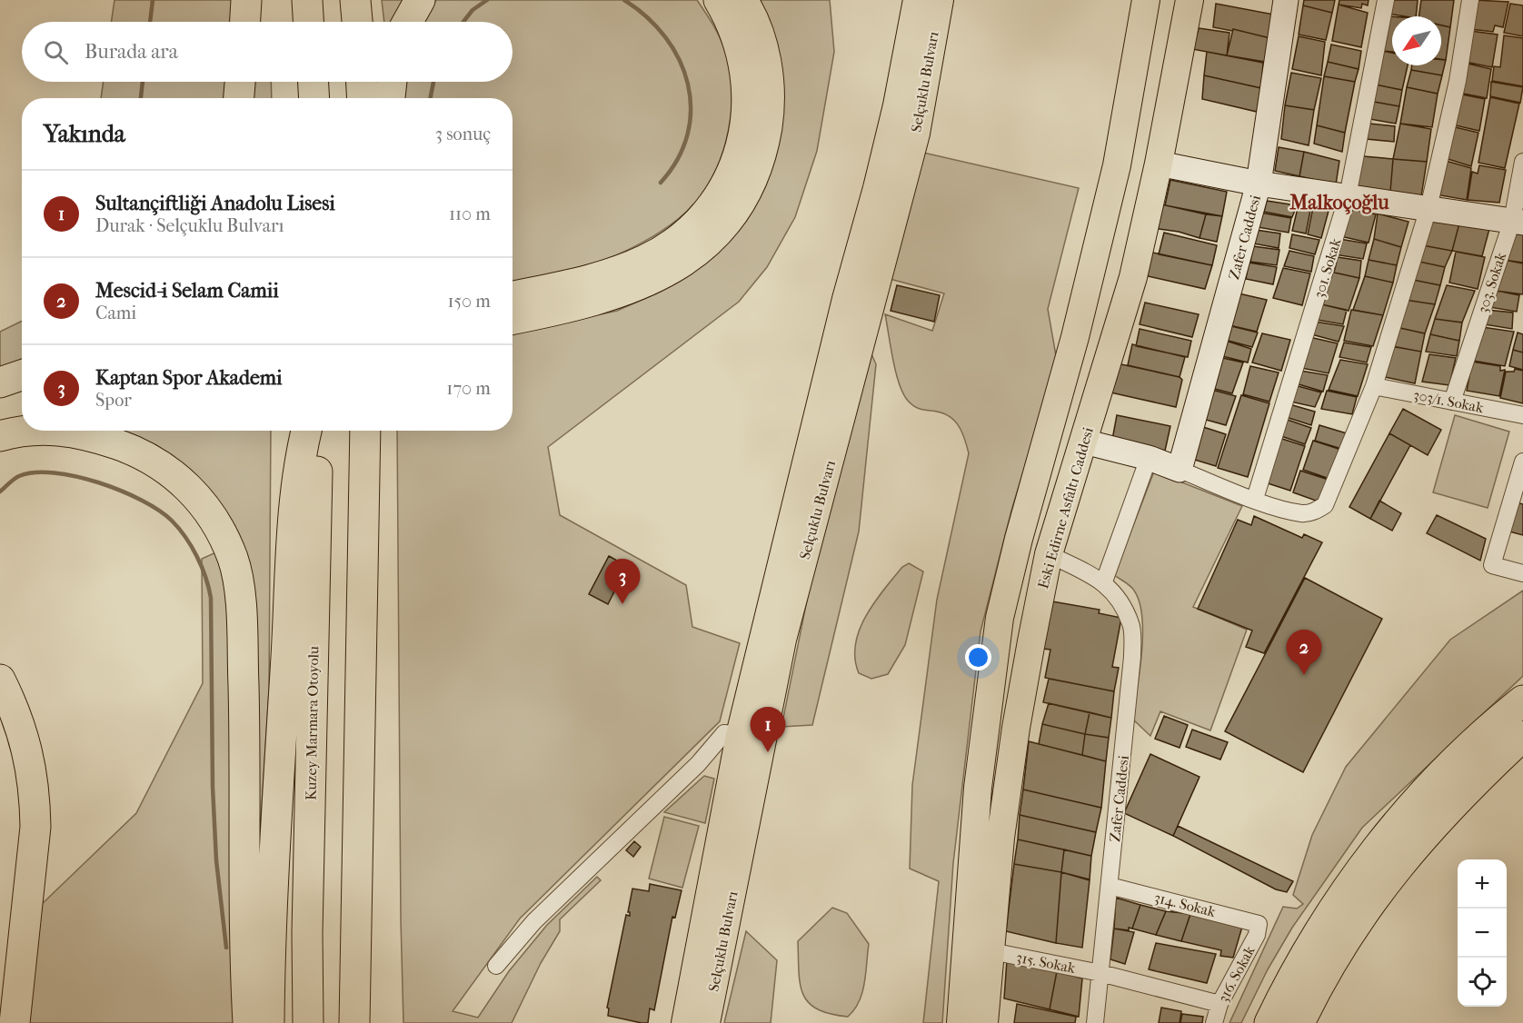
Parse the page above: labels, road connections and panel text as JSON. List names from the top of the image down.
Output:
{
  "streets": {
    "highway": ["Kuzey Marmara Otoyolu"],
    "main road": ["Selçuklu Bulvarı", "Eski Edirne Asfaltı Caddesi"],
    "street": [
      "Zafer Caddesi",
      "301. Sokak",
      "303. Sokak",
      "303/1. Sokak",
      "314. Sokak",
      "315. Sokak",
      "316. Sokak"
    ]
  },
  "crossings": [
    ["Zafer Caddesi", "Eski Edirne Asfaltı Caddesi"],
    ["Zafer Caddesi", "314. Sokak"],
    ["Zafer Caddesi", "315. Sokak"],
    ["303. Sokak", "303/1. Sokak"],
    ["Eski Edirne Asfaltı Caddesi", "315. Sokak"],
    ["314. Sokak", "316. Sokak"],
    ["315. Sokak", "316. Sokak"]
  ],
  "districts": ["Malkoçoğlu"],
  "north": "bottom left",
  "page": {
    "search": "Burada ara",
    "heading": ["Yakında", "3 sonuç"],
    "list": [
      {
        "mark": "1",
        "name": "Sultançiftliği Anadolu Lisesi",
        "note": "Durak · Selçuklu Bulvarı",
        "value": "110 m"
      },
      {
        "mark": "2",
        "name": "Mescid-i Selam Camii",
        "note": "Cami",
        "value": "150 m"
      },
      {
        "mark": "3",
        "name": "Kaptan Spor Akademi",
        "note": "Spor",
        "value": "170 m"
      }
    ],
    "pins": ["3", "2", "1"],
    "map_buttons": ["+", "−"]
  }
}
